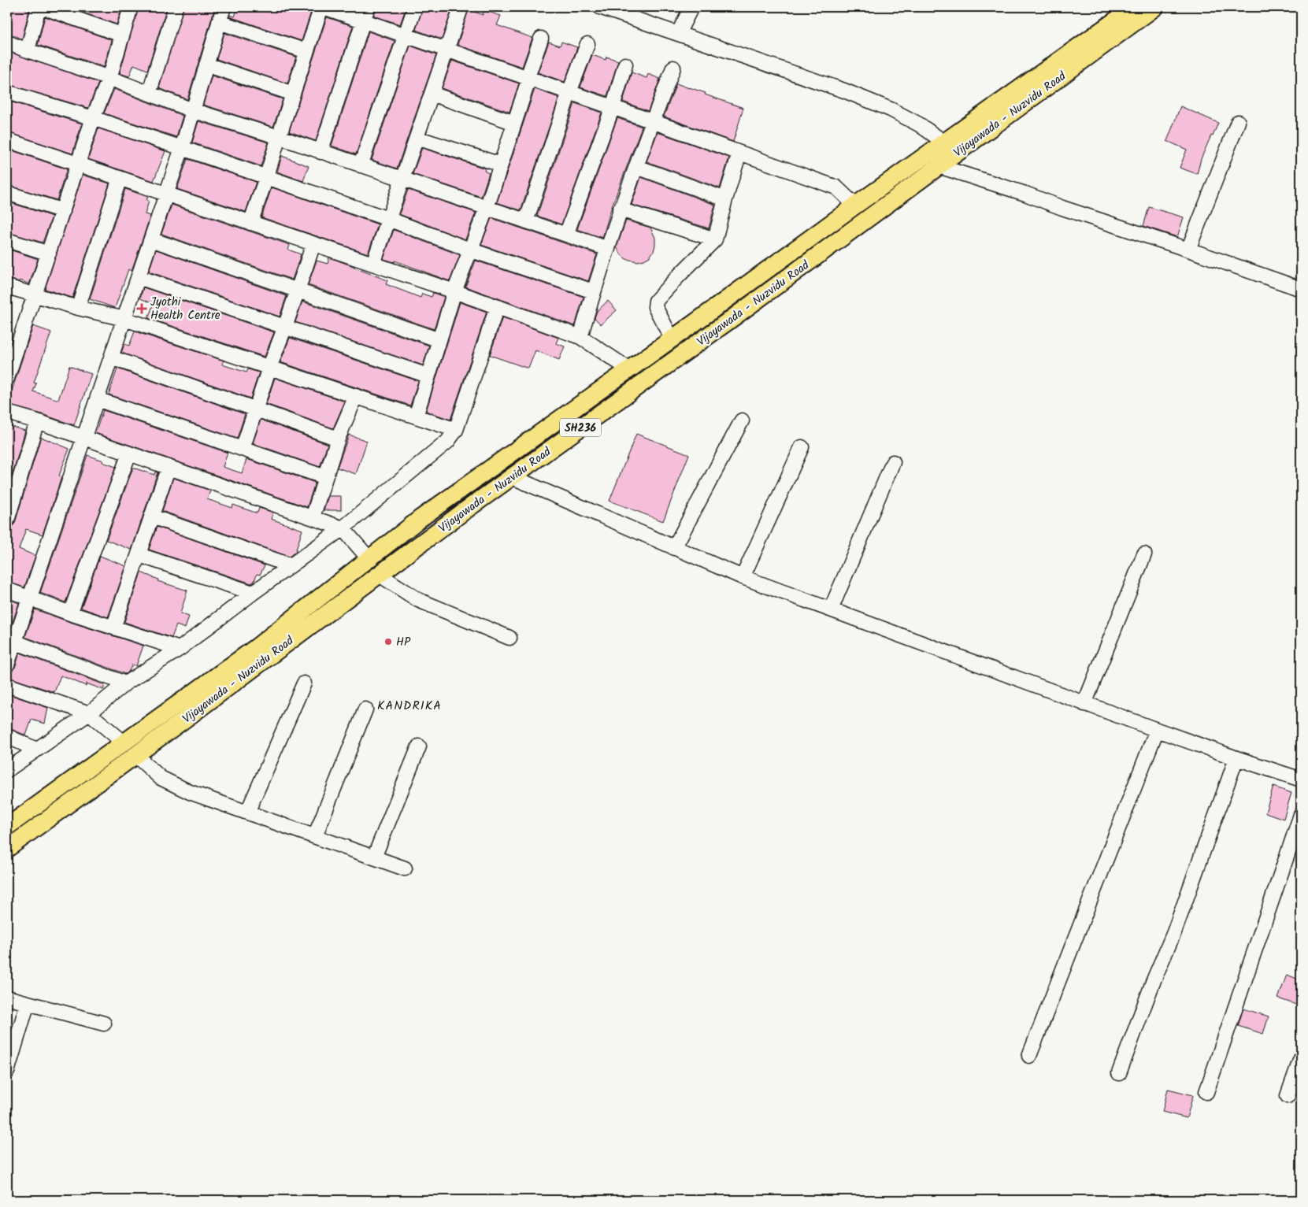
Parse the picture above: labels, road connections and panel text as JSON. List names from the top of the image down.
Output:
{
  "streets": {
    "main road": ["Vijayawada - Nuzvidu Road", "SH236"]
  },
  "districts": ["KANDRIKA"],
  "places": {
    "health": ["Jyothi Health Centre"],
    "other": ["HP"]
  }
}
